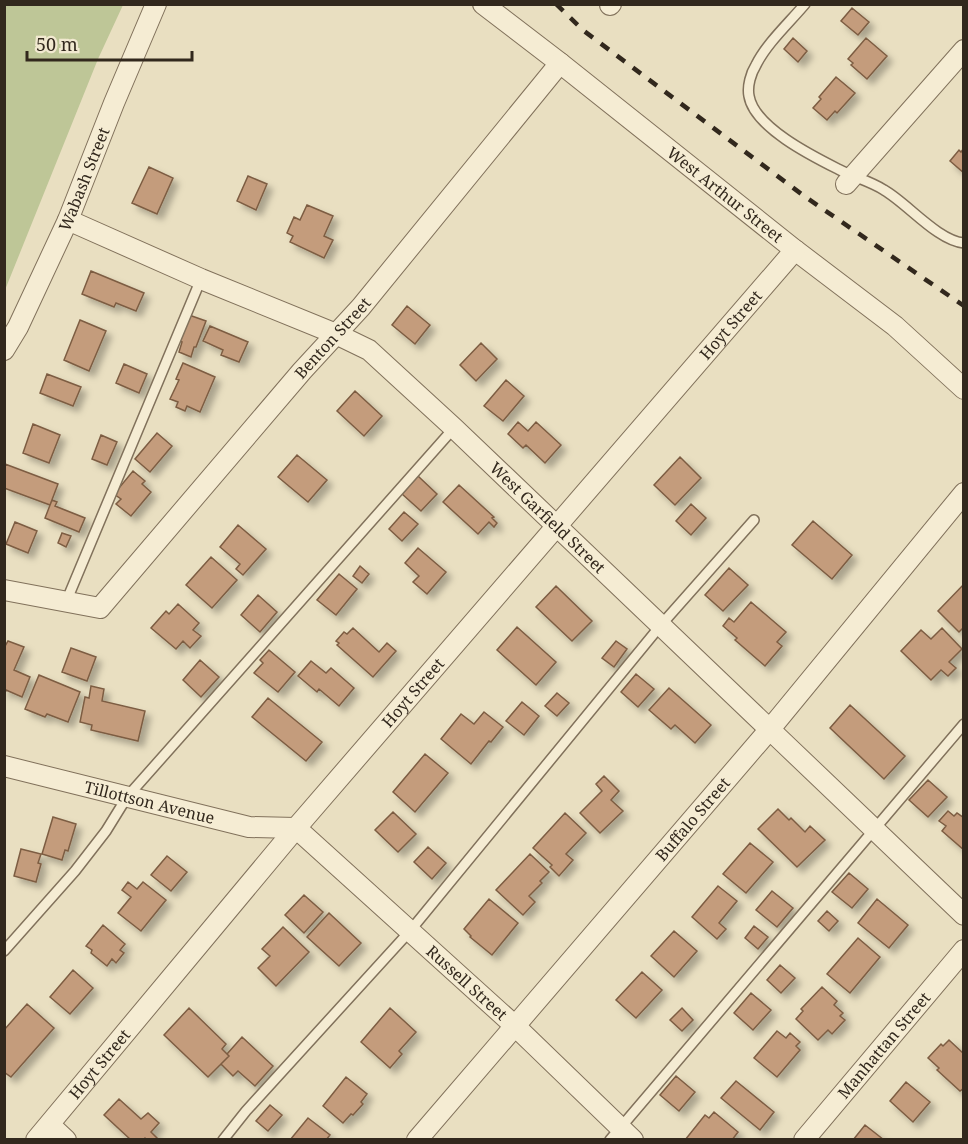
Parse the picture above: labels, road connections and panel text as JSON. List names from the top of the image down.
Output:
{
  "streets": {
    "street": [
      "Wabash Street",
      "West Arthur Street",
      "Hoyt Street",
      "Benton Street",
      "West Garfield Street",
      "Tillottson Avenue",
      "Buffalo Street",
      "Russell Street",
      "Manhattan Street"
    ]
  },
  "crossings": [
    ["Wabash Street", "West Garfield Street"],
    ["West Arthur Street", "Hoyt Street"],
    ["West Arthur Street", "Benton Street"],
    ["Hoyt Street", "West Garfield Street"],
    ["Hoyt Street", "Tillottson Avenue"],
    ["Hoyt Street", "Russell Street"],
    ["Benton Street", "West Garfield Street"],
    ["West Garfield Street", "Buffalo Street"],
    ["Tillottson Avenue", "Russell Street"],
    ["Buffalo Street", "Russell Street"]
  ],
  "scale_bar": "50 m"
}
